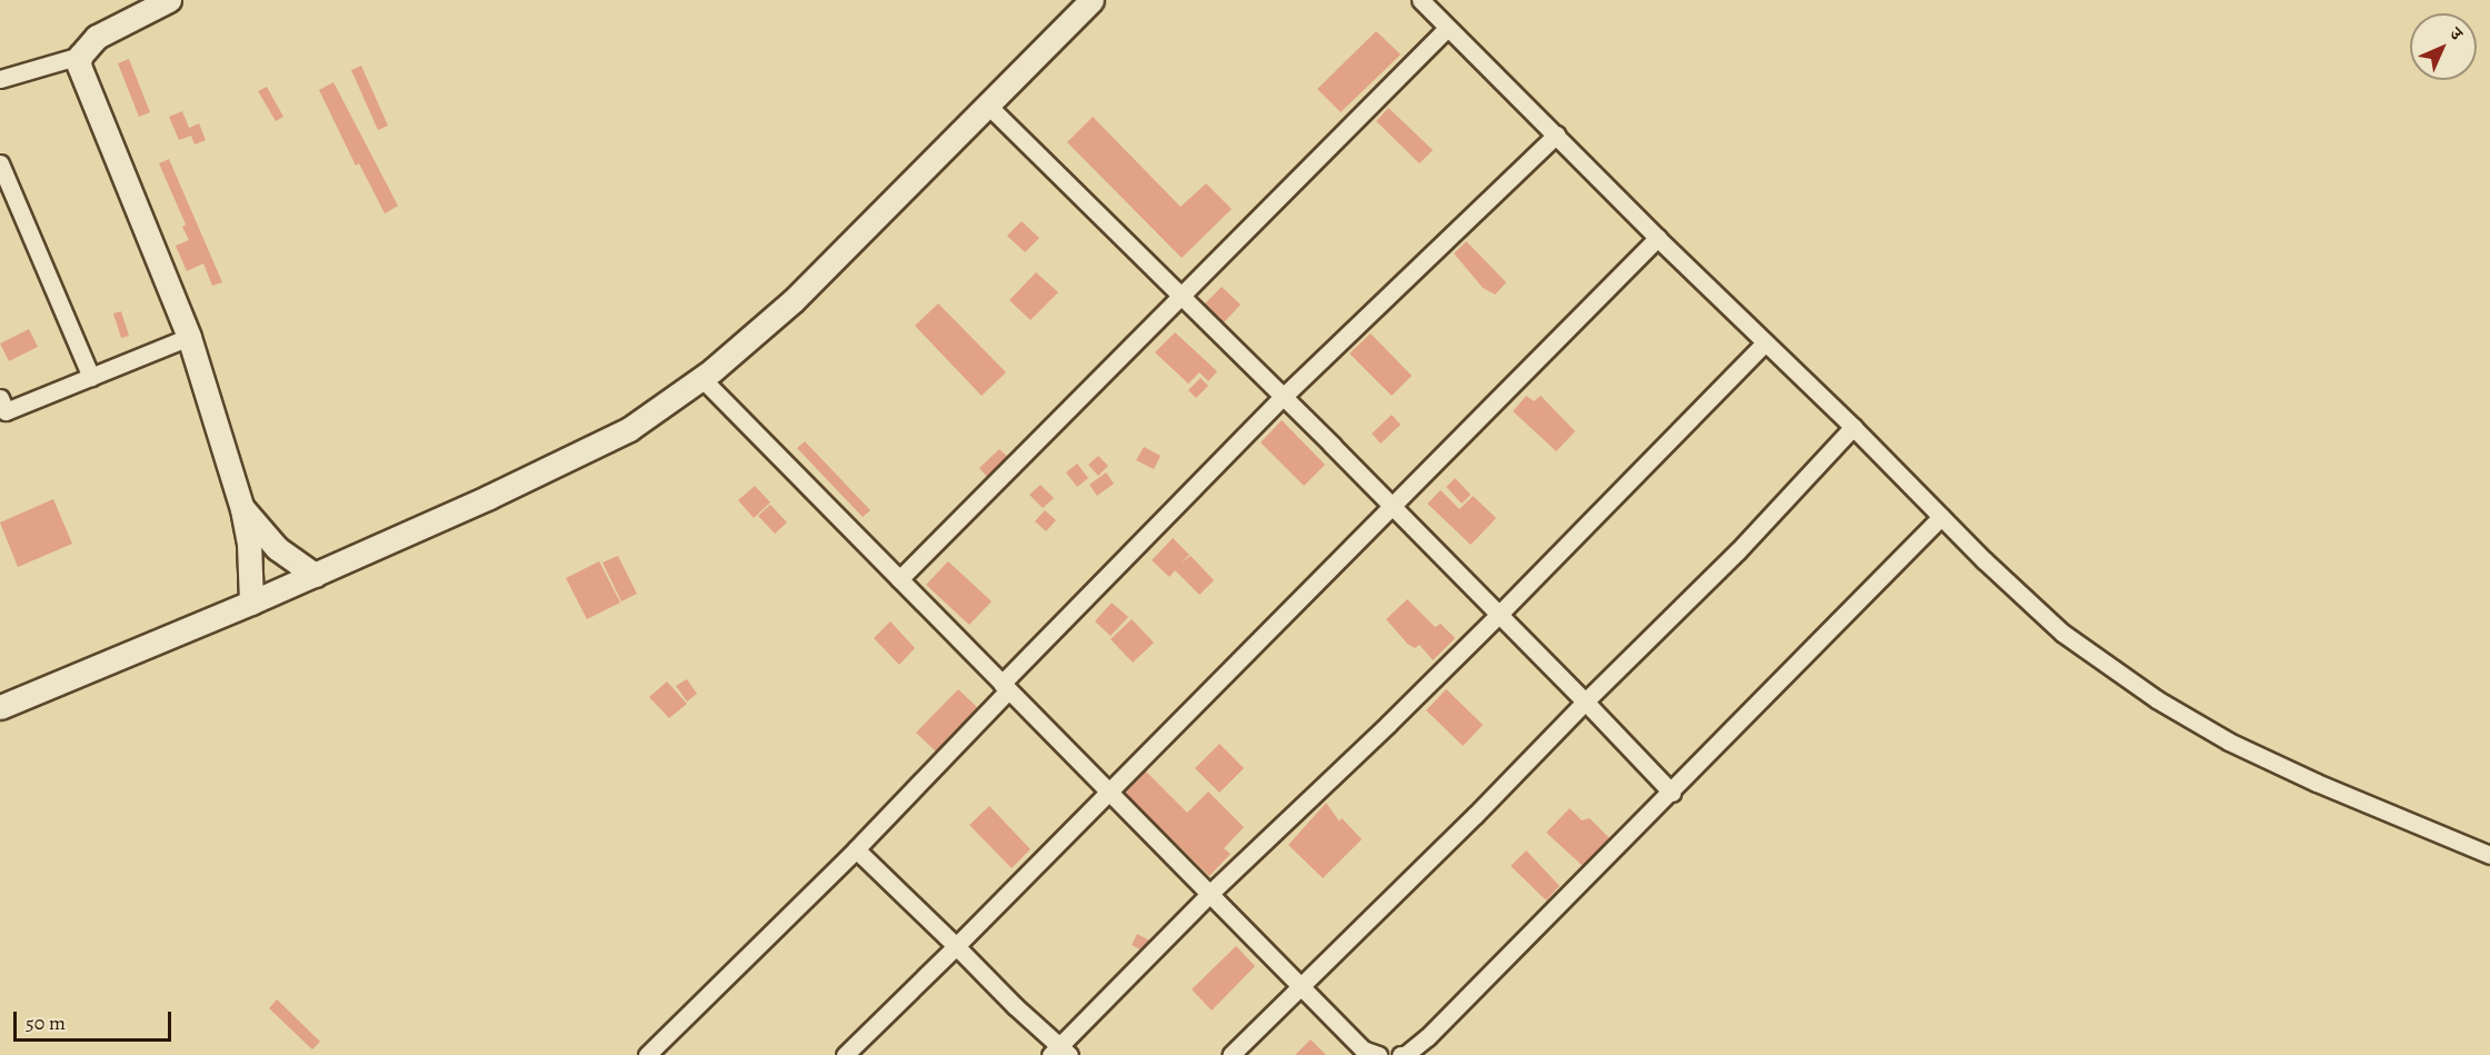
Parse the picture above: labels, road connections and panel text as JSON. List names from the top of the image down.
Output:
{
  "scale_bar": "50 m",
  "north": "top right"
}
